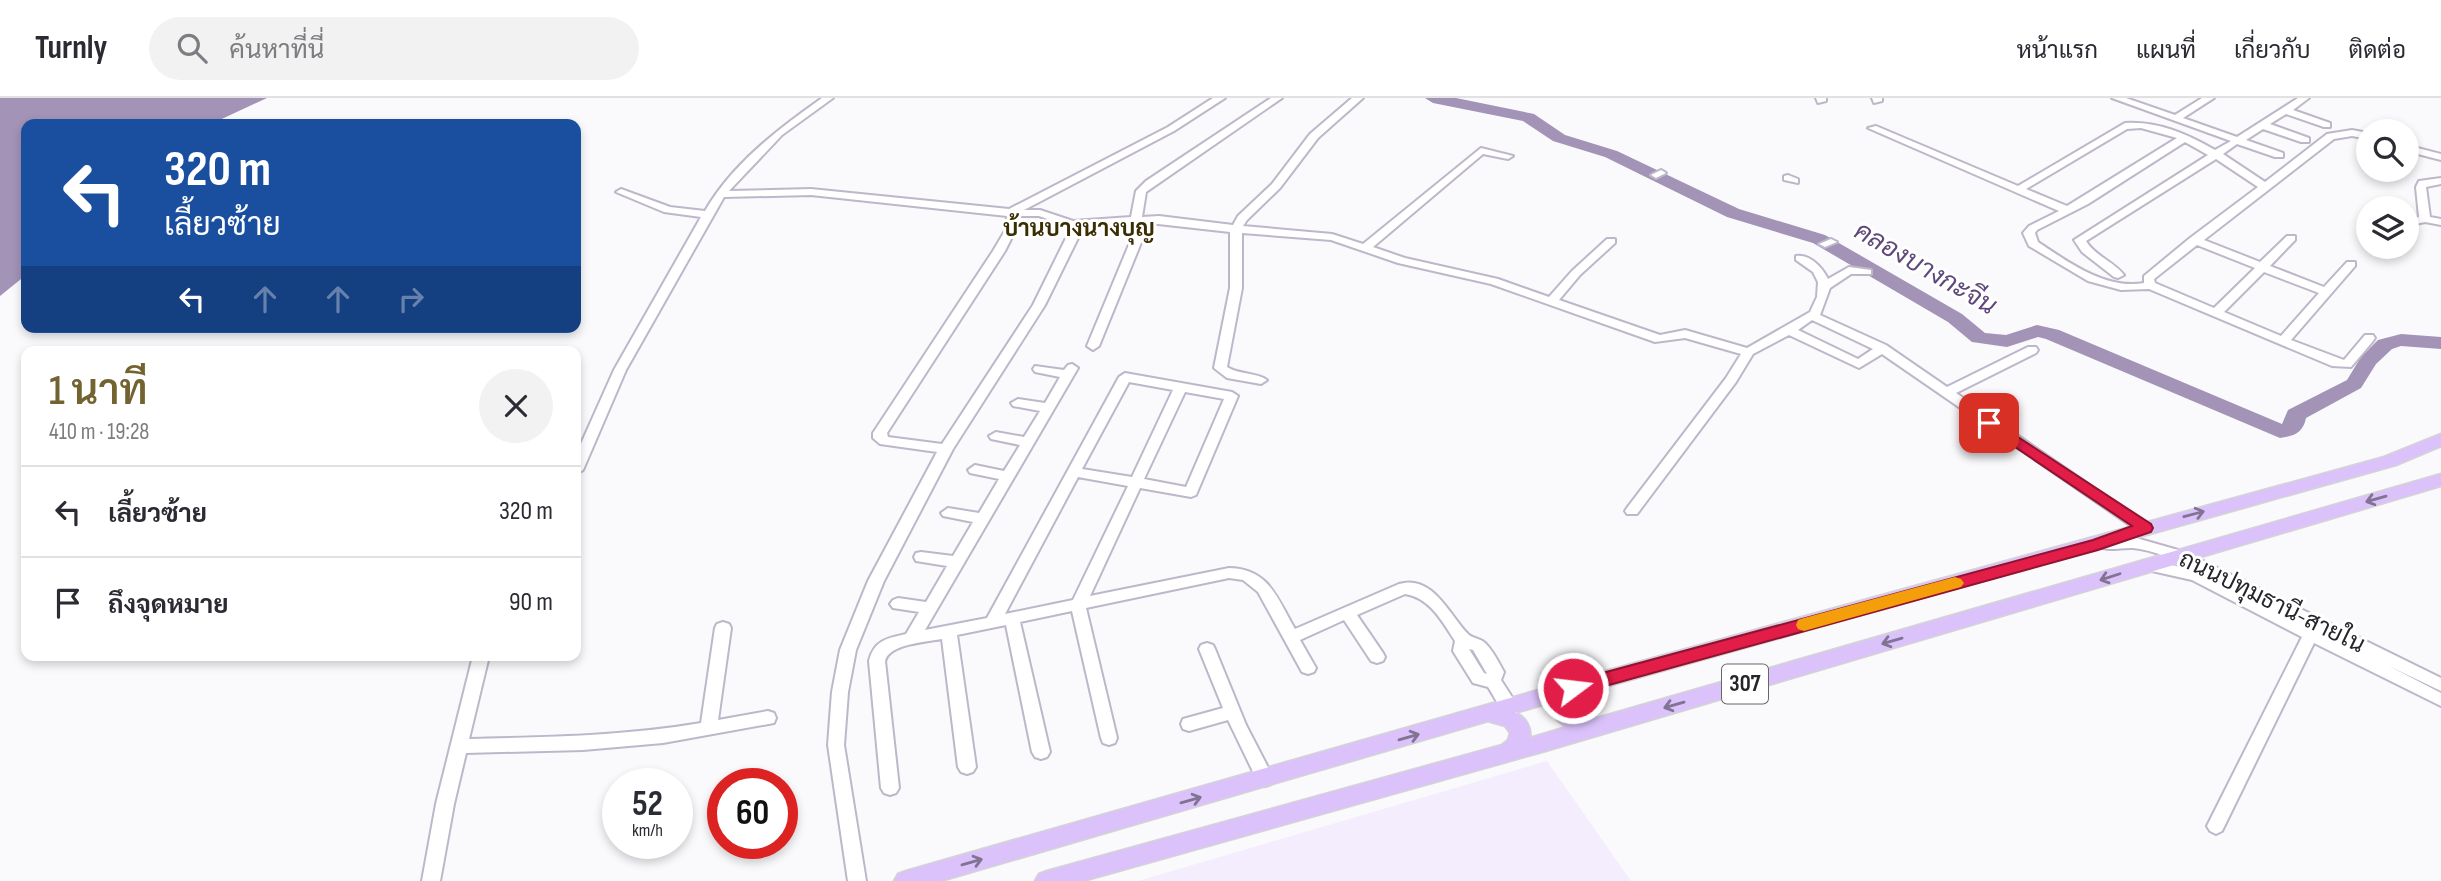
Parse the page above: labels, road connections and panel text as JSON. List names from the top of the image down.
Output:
{
  "streets": {
    "main road": ["307"],
    "street": ["ถนนปทุมธานี-สายใน"]
  },
  "crossings": [
    ["ถนนปทุมธานี-สายใน", "307"]
  ],
  "districts": ["บ้านบางนางบุญ"],
  "water": ["คลองบางกะจีน"],
  "page": {
    "header": "Turnly",
    "search": "ค้นหาที่นี่",
    "nav": [
      "หน้าแรก",
      "แผนที่",
      "เกี่ยวกับ",
      "ติดต่อ"
    ],
    "turn": ["320 m", "เลี้ยวซ้าย"],
    "heading": ["1 นาที", "410 m · 19:28"],
    "list": [
      {
        "name": "เลี้ยวซ้าย",
        "value": "320 m"
      },
      {
        "name": "ถึงจุดหมาย",
        "value": "90 m"
      }
    ],
    "speed": "52 km/h",
    "limit": "60"
  }
}
